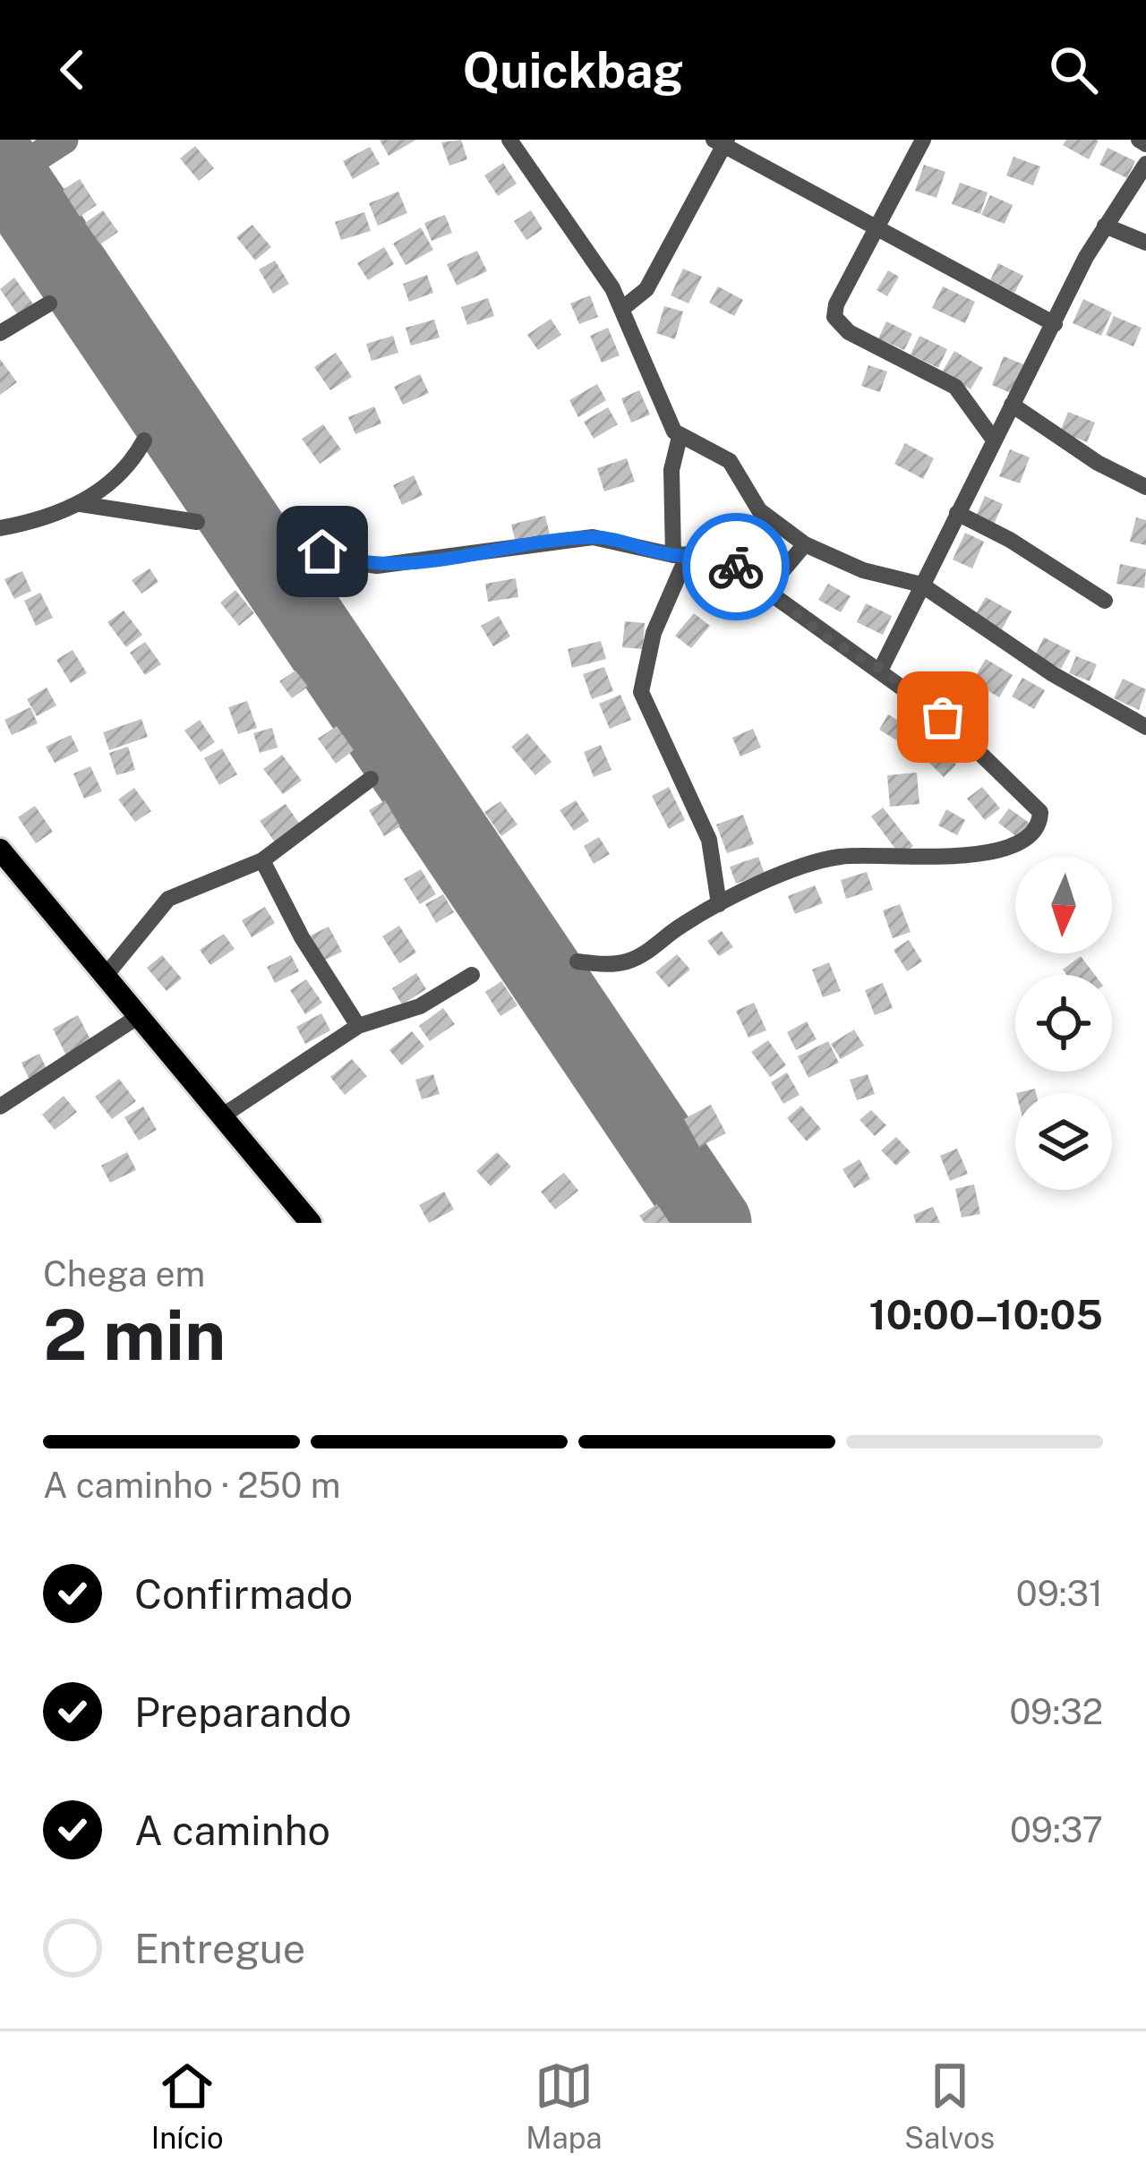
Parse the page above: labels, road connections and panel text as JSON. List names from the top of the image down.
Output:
{
  "north": "bottom",
  "page": {
    "header": "Quickbag",
    "heading": ["2 min", "Chega em", "10:00–10:05"],
    "bar": "A caminho · 250 m",
    "list": [
      ["Confirmado", "09:31"],
      ["Preparando", "09:32"],
      ["A caminho", "09:37"],
      "Entregue"
    ],
    "tabs": ["Início", "Mapa", "Salvos"]
  }
}
